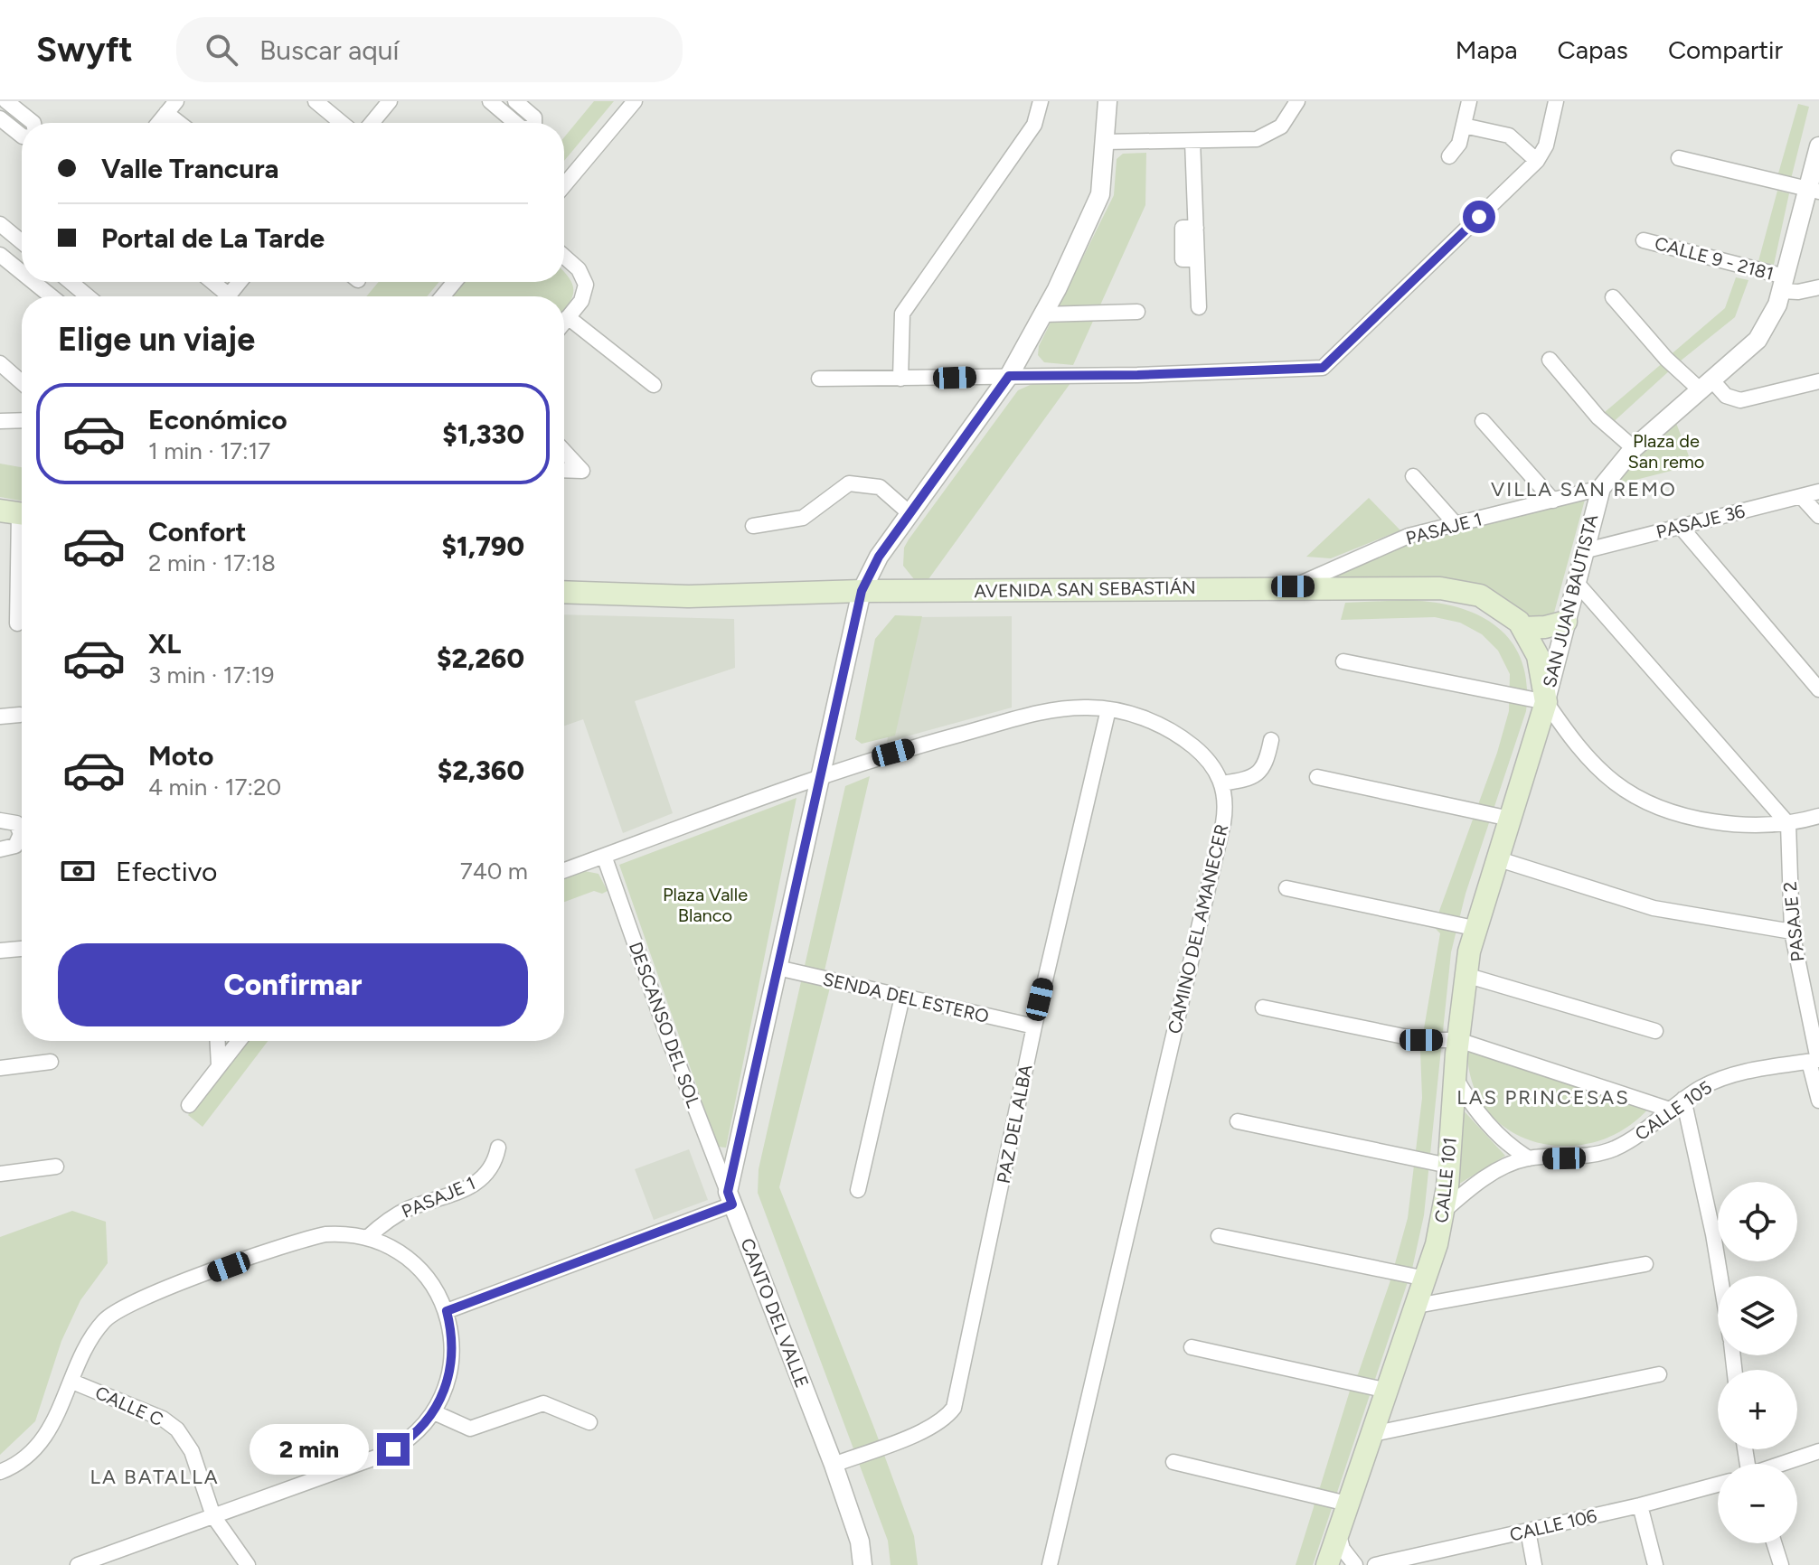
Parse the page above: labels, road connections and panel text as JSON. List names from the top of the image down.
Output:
{
  "streets": {
    "main road": ["AVENIDA SAN SEBASTIÁN", "CALLE 101"],
    "street": [
      "CALLE 9 - 2181",
      "PASAJE 36",
      "PASAJE 1",
      "SAN JUAN BAUTISTA",
      "PASAJE 2",
      "CAMINO DEL AMANECER",
      "SENDA DEL ESTERO",
      "DESCANSO DEL SOL",
      "CALLE 105",
      "PAZ DEL ALBA",
      "CANTO DEL VALLE",
      "CALLE C",
      "CALLE 106"
    ]
  },
  "crossings": [
    ["CALLE 9 - 2181", "SAN JUAN BAUTISTA"],
    ["PASAJE 36", "SAN JUAN BAUTISTA"],
    ["PASAJE 1", "AVENIDA SAN SEBASTIÁN"],
    ["PASAJE 1", "SAN JUAN BAUTISTA"],
    ["AVENIDA SAN SEBASTIÁN", "SAN JUAN BAUTISTA"],
    ["AVENIDA SAN SEBASTIÁN", "CALLE 101"],
    ["SAN JUAN BAUTISTA", "CALLE 101"],
    ["PASAJE 2", "CALLE 105"],
    ["SENDA DEL ESTERO", "PAZ DEL ALBA"],
    ["DESCANSO DEL SOL", "CANTO DEL VALLE"],
    ["CALLE 105", "CALLE 101"],
    ["PAZ DEL ALBA", "CANTO DEL VALLE"]
  ],
  "districts": ["VILLA SAN REMO", "LAS PRINCESAS", "LA BATALLA"],
  "parks": ["Plaza de San remo", "Plaza Valle Blanco"],
  "page": {
    "header": "Swyft",
    "search": "Buscar aquí",
    "nav": ["Mapa", "Capas", "Compartir"],
    "banner": ["Valle Trancura", "Portal de La Tarde"],
    "heading": "Elige un viaje",
    "list": [
      {
        "name": "Económico",
        "note": "1 min · 17:17",
        "value": "$1,330"
      },
      {
        "name": "Confort",
        "note": "2 min · 17:18",
        "value": "$1,790"
      },
      {
        "name": "XL",
        "note": "3 min · 17:19",
        "value": "$2,260"
      },
      {
        "name": "Moto",
        "note": "4 min · 17:20",
        "value": "$2,360"
      }
    ],
    "pay": ["Efectivo", "740 m"],
    "buttons": "Confirmar",
    "map_buttons": ["+", "−"],
    "bubble": "2 min"
  }
}
